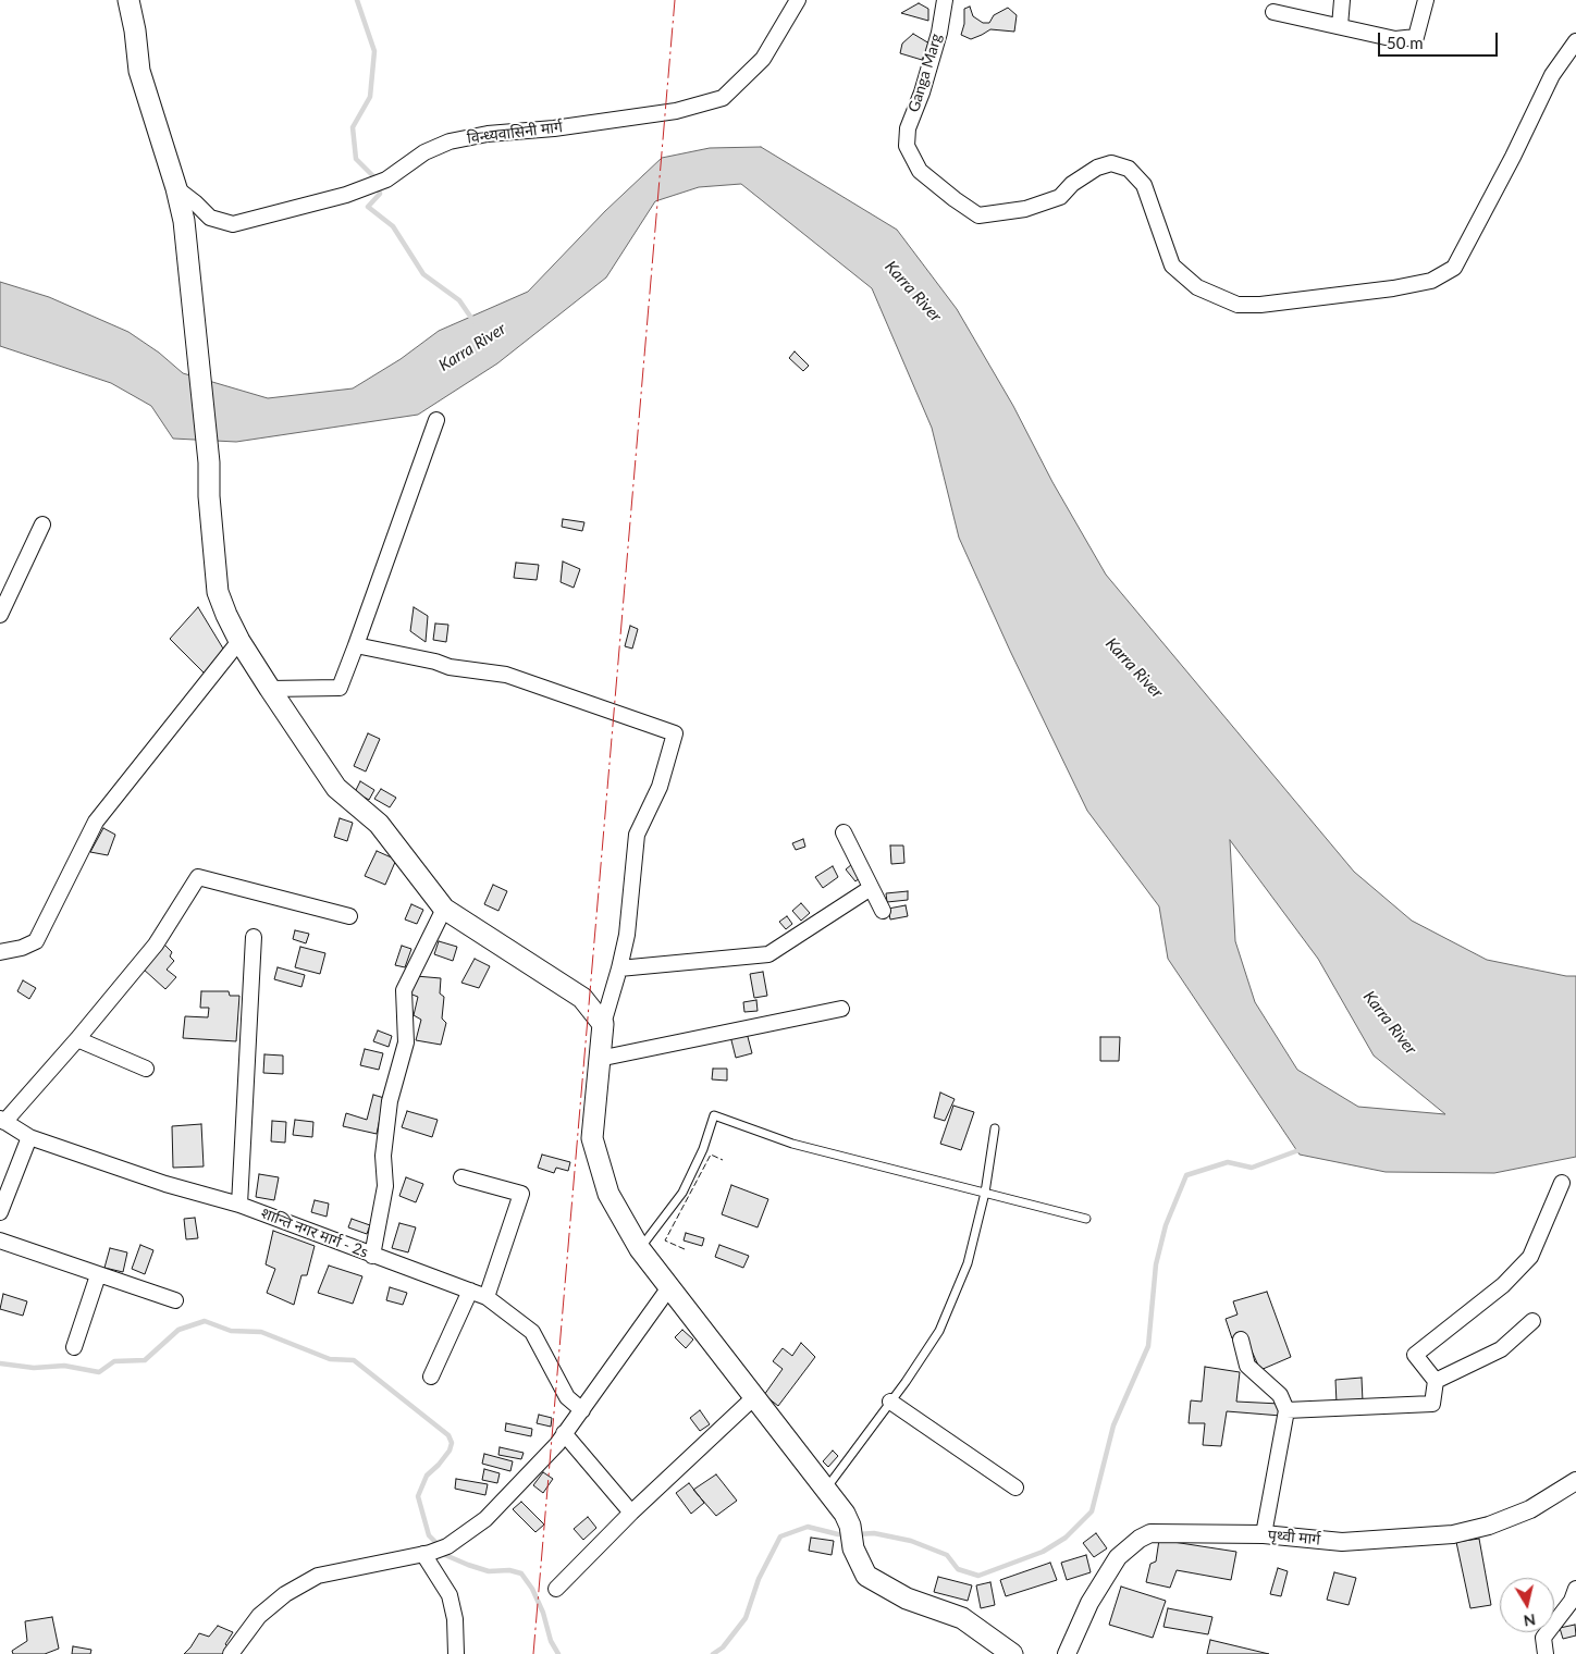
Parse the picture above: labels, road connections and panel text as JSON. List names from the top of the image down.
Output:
{
  "streets": {
    "street": [
      "Ganga Marg",
      "विन्ध्यवासिनी मार्ग",
      "शान्ति नगर मार्ग - 2s",
      "पृथ्वी मार्ग"
    ]
  },
  "water": ["Karra River"],
  "scale_bar": "50 m",
  "north": "bottom"
}
